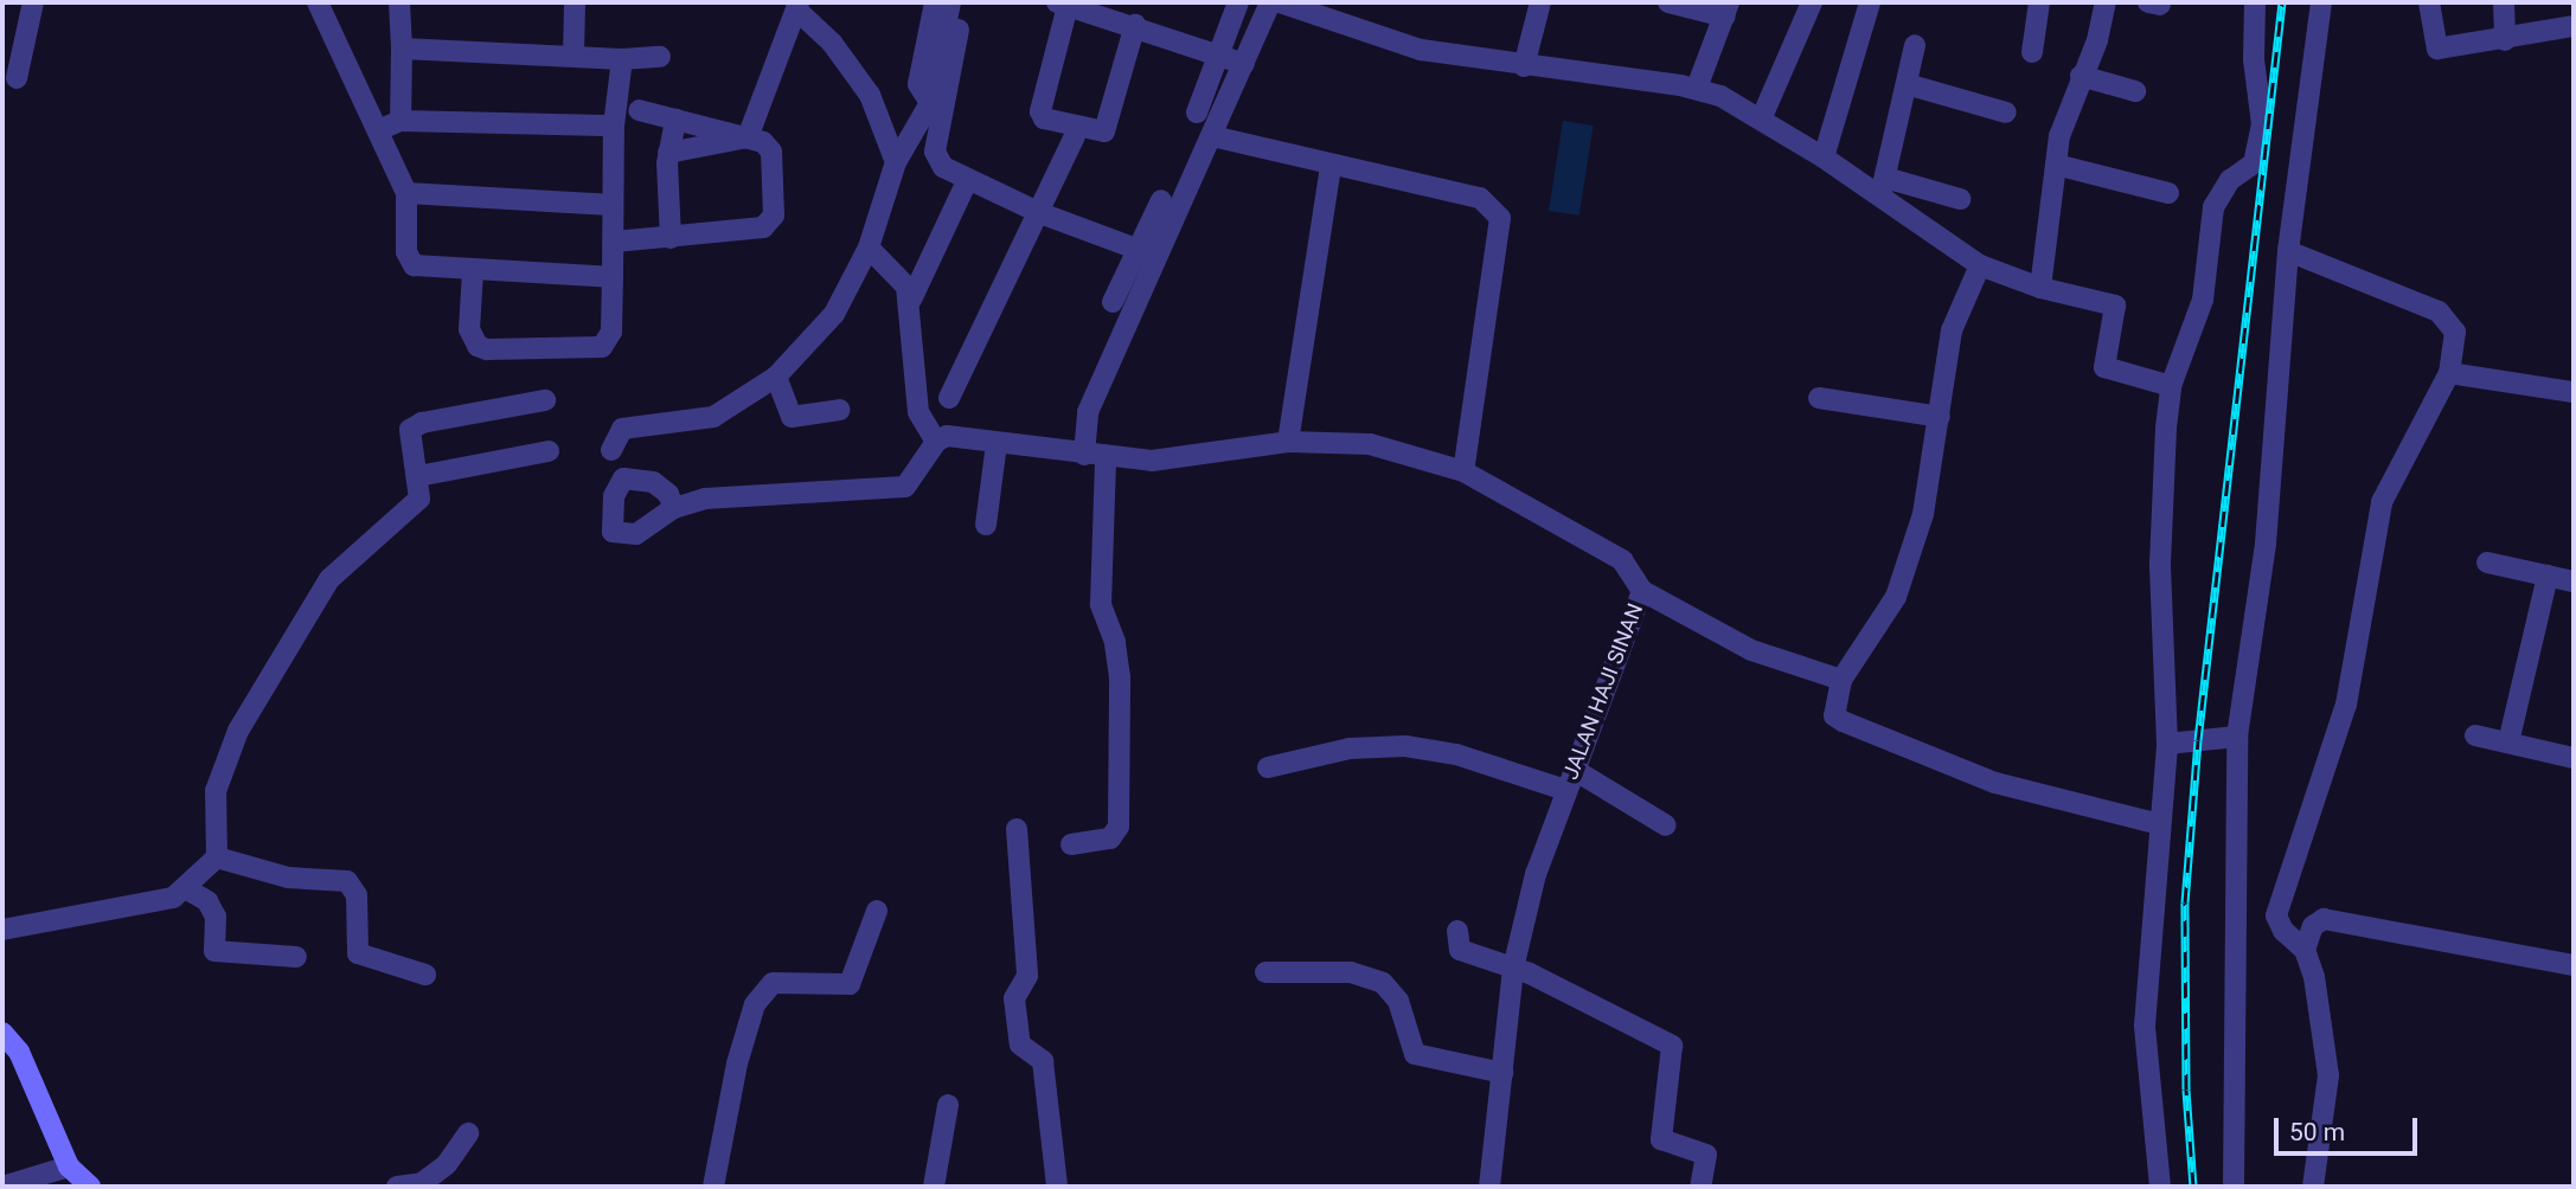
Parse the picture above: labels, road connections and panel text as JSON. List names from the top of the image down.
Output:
{
  "streets": {
    "street": ["JALAN HAJI SINAN"]
  },
  "scale_bar": "50 m"
}
